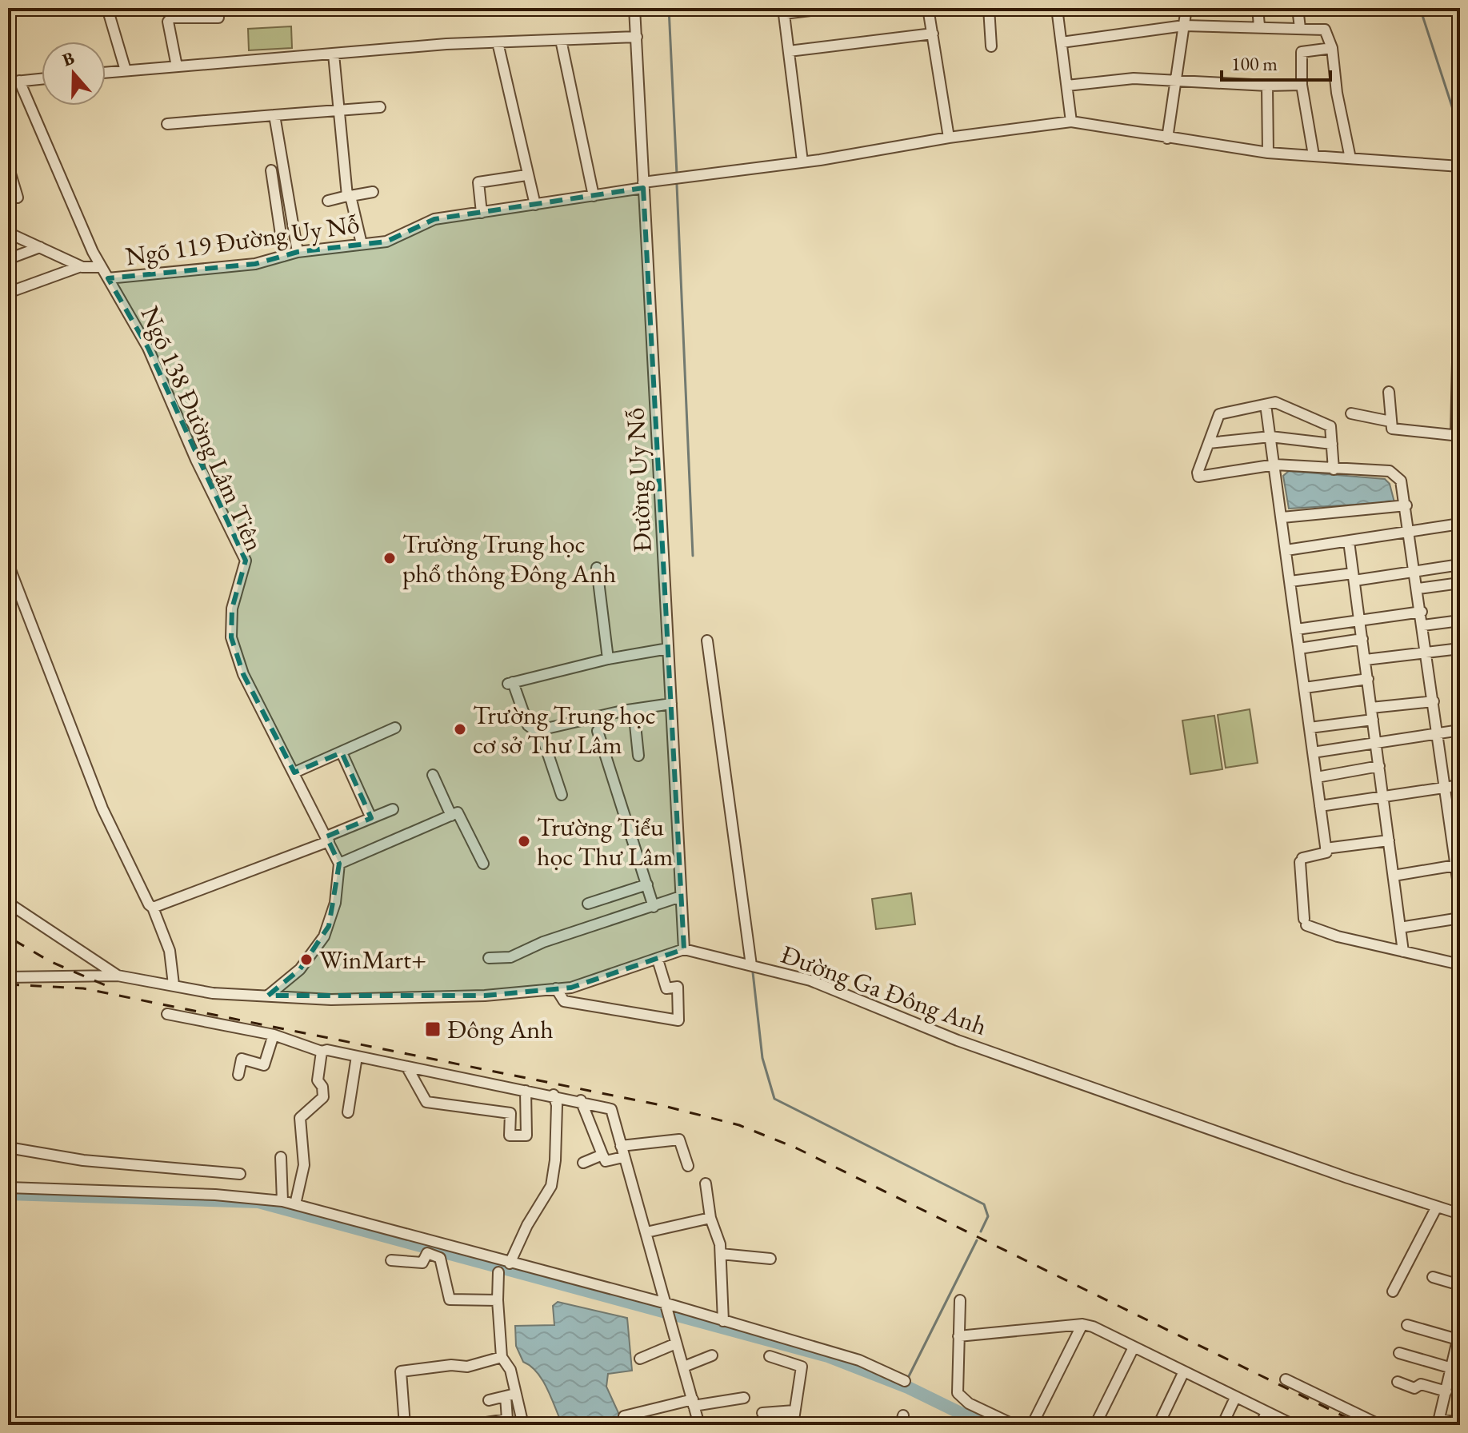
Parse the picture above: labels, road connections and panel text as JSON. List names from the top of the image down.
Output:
{
  "streets": {
    "street": [
      "Ngõ 119 Đường Uy Nỗ",
      "Ngõ 138 Đường Lâm Tiên",
      "Đường Uy Nỗ",
      "Đường Ga Đông Anh"
    ]
  },
  "crossings": [
    ["Ngõ 119 Đường Uy Nỗ", "Ngõ 138 Đường Lâm Tiên"],
    ["Ngõ 119 Đường Uy Nỗ", "Đường Uy Nỗ"],
    ["Đường Uy Nỗ", "Đường Ga Đông Anh"]
  ],
  "places": {
    "other": [
      "Trường Trung học phổ thông Đông Anh",
      "Trường Trung học cơ sở Thư Lâm",
      "Trường Tiểu học Thư Lâm",
      "WinMart+"
    ],
    "transit": ["Đông Anh"]
  },
  "scale_bar": "100 m",
  "north": "top"
}
